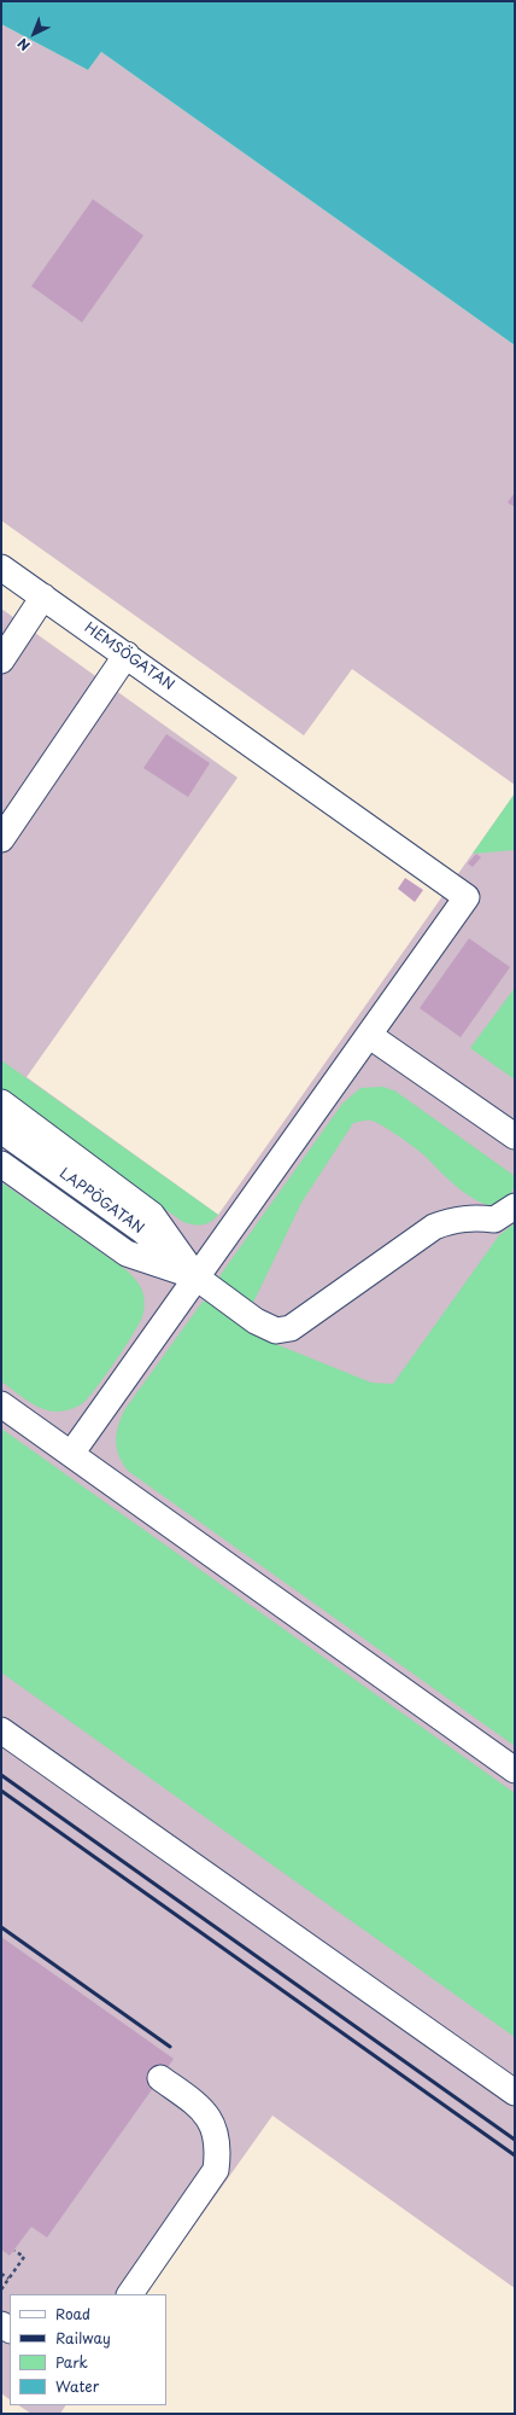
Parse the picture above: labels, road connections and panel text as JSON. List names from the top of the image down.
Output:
{
  "streets": {
    "street": ["HEMSÖGATAN", "LAPPÖGATAN"]
  },
  "legend": [
    "Road",
    "Railway",
    "Park",
    "Water"
  ],
  "north": "bottom left"
}
